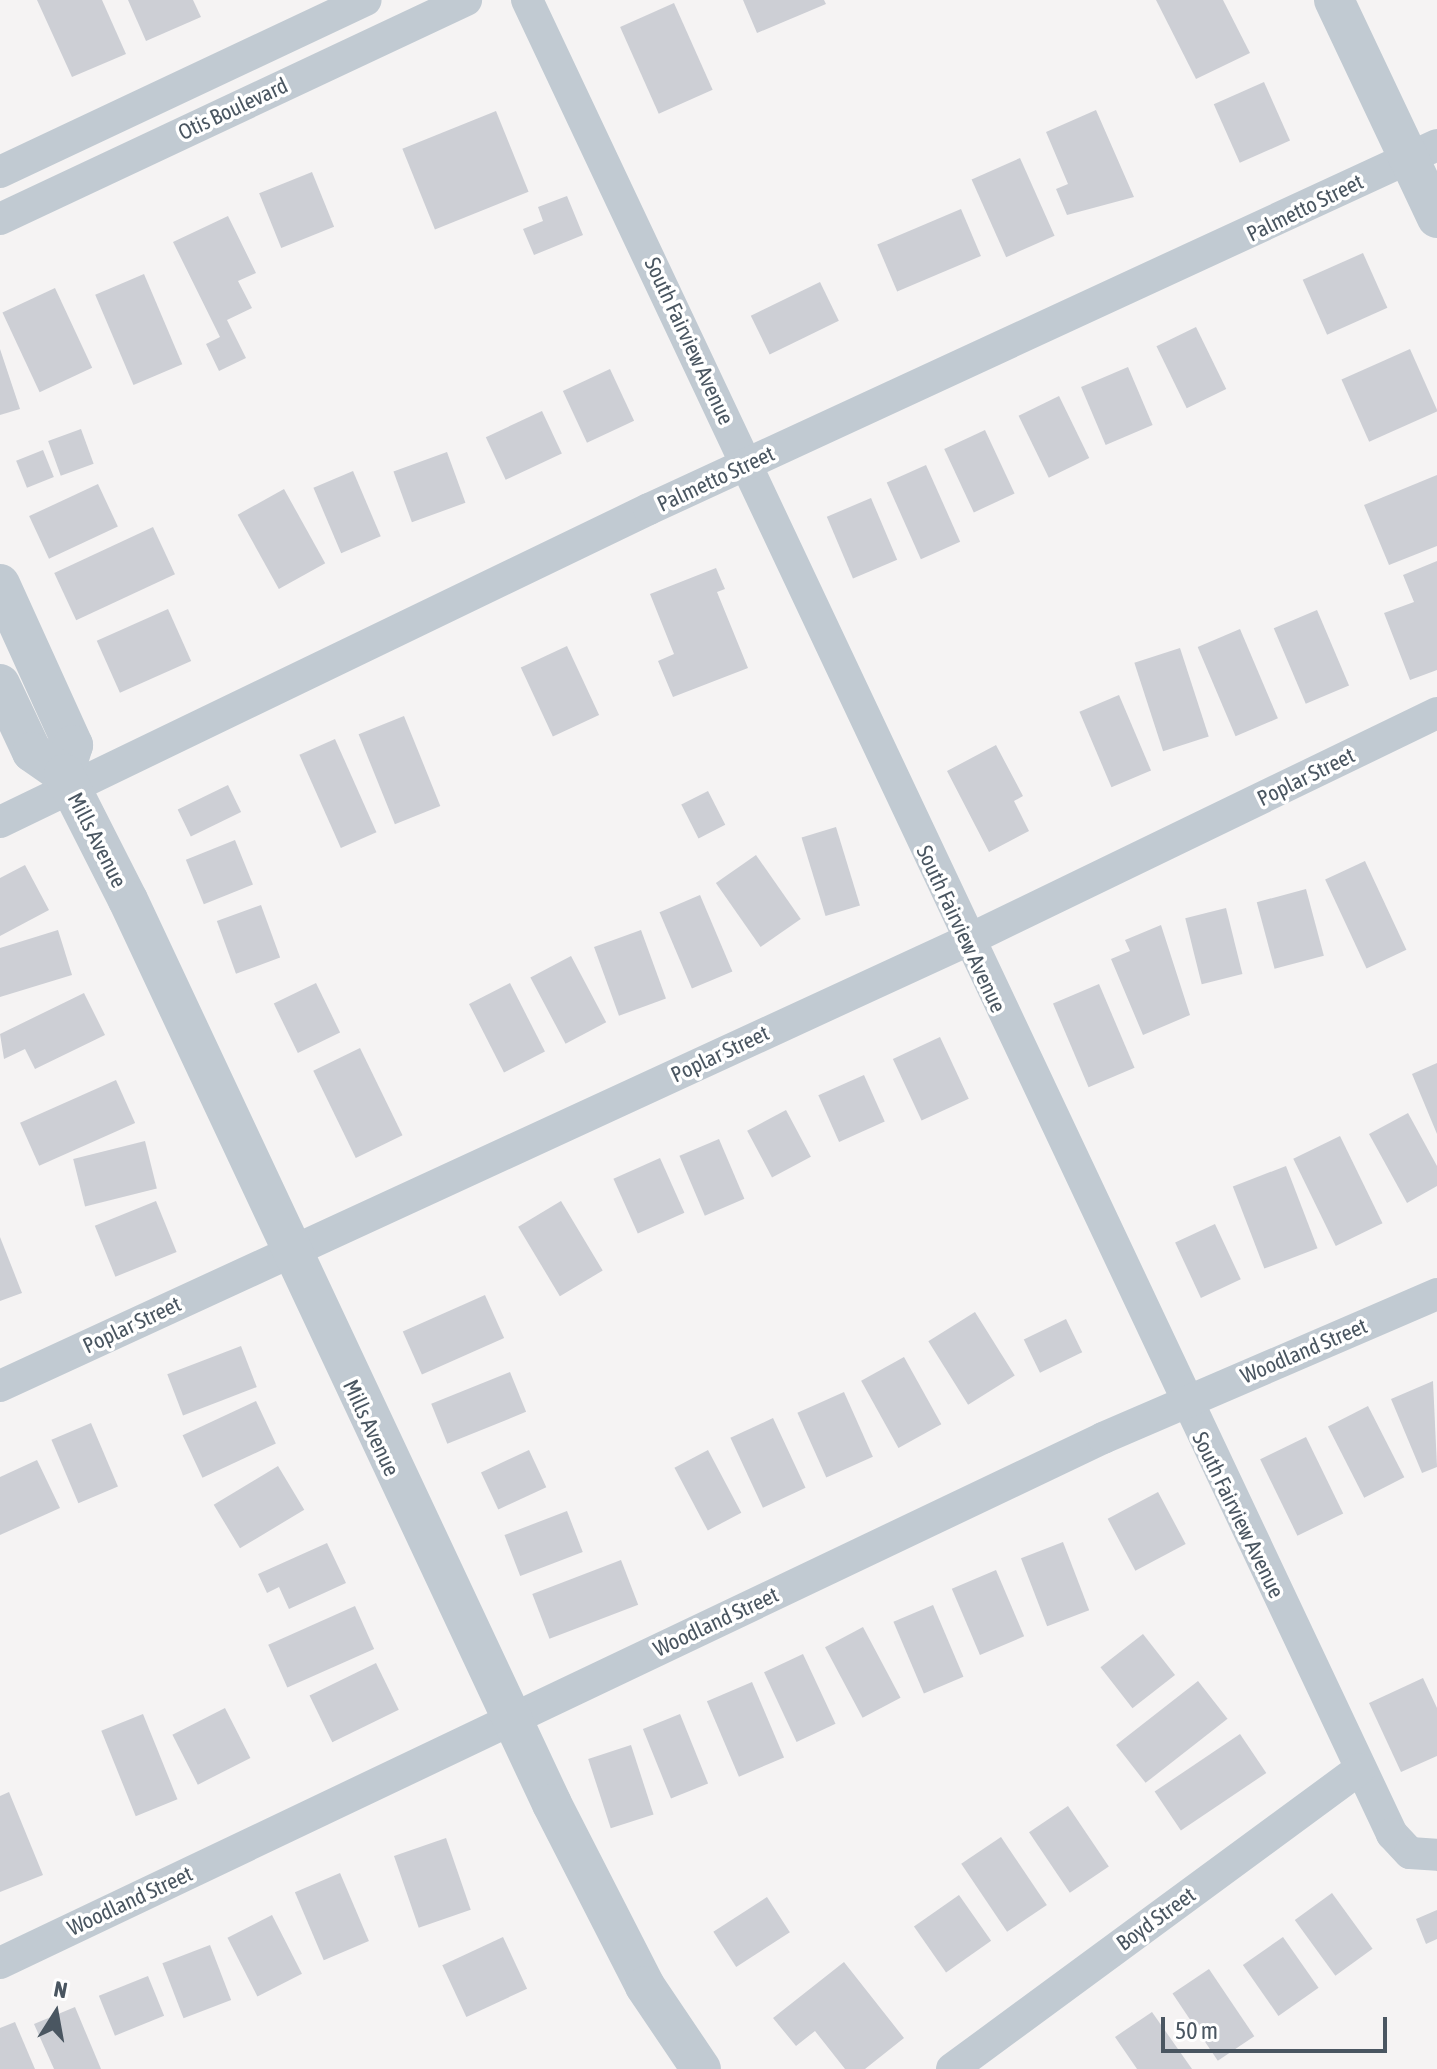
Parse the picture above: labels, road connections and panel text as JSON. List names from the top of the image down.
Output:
{
  "streets": {
    "street": [
      "Otis Boulevard",
      "Palmetto Street",
      "South Fairview Avenue",
      "Poplar Street",
      "Mills Avenue",
      "Woodland Street",
      "Boyd Street"
    ]
  },
  "crossings": [
    ["Palmetto Street", "South Fairview Avenue"],
    ["Palmetto Street", "Mills Avenue"],
    ["South Fairview Avenue", "Poplar Street"],
    ["South Fairview Avenue", "Woodland Street"],
    ["South Fairview Avenue", "Boyd Street"],
    ["Poplar Street", "Mills Avenue"],
    ["Mills Avenue", "Woodland Street"]
  ],
  "scale_bar": "50 m",
  "north": "top"
}
